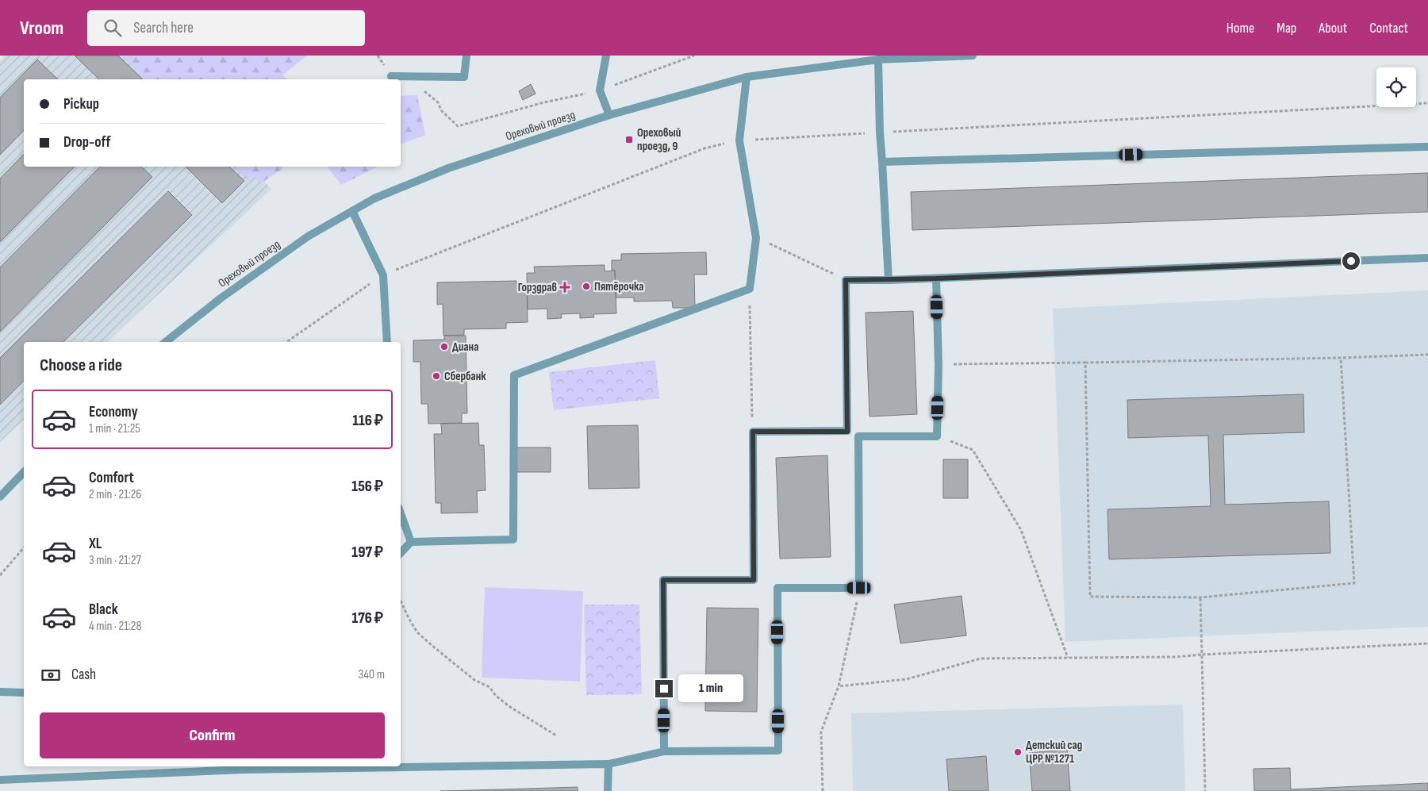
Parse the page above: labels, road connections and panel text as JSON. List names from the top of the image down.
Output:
{
  "streets": {
    "street": ["Ореховый проезд"]
  },
  "places": {
    "transit": ["Ореховый проезд, 9"],
    "other": [
      "Пятёрочка",
      "Диана",
      "Сбербанк",
      "Детский сад ЦРР №1271"
    ],
    "health": ["Горздрав"]
  },
  "page": {
    "header": "Vroom",
    "search": "Search here",
    "nav": [
      "Home",
      "Map",
      "About",
      "Contact"
    ],
    "banner": ["Pickup", "Drop-off"],
    "heading": "Choose a ride",
    "list": [
      {
        "name": "Economy",
        "note": "1 min · 21:25",
        "value": "116 ₽"
      },
      {
        "name": "Comfort",
        "note": "2 min · 21:26",
        "value": "156 ₽"
      },
      {
        "name": "XL",
        "note": "3 min · 21:27",
        "value": "197 ₽"
      },
      {
        "name": "Black",
        "note": "4 min · 21:28",
        "value": "176 ₽"
      }
    ],
    "pay": ["Cash", "340 m"],
    "bubble": "1 min",
    "buttons": "Confirm"
  }
}
